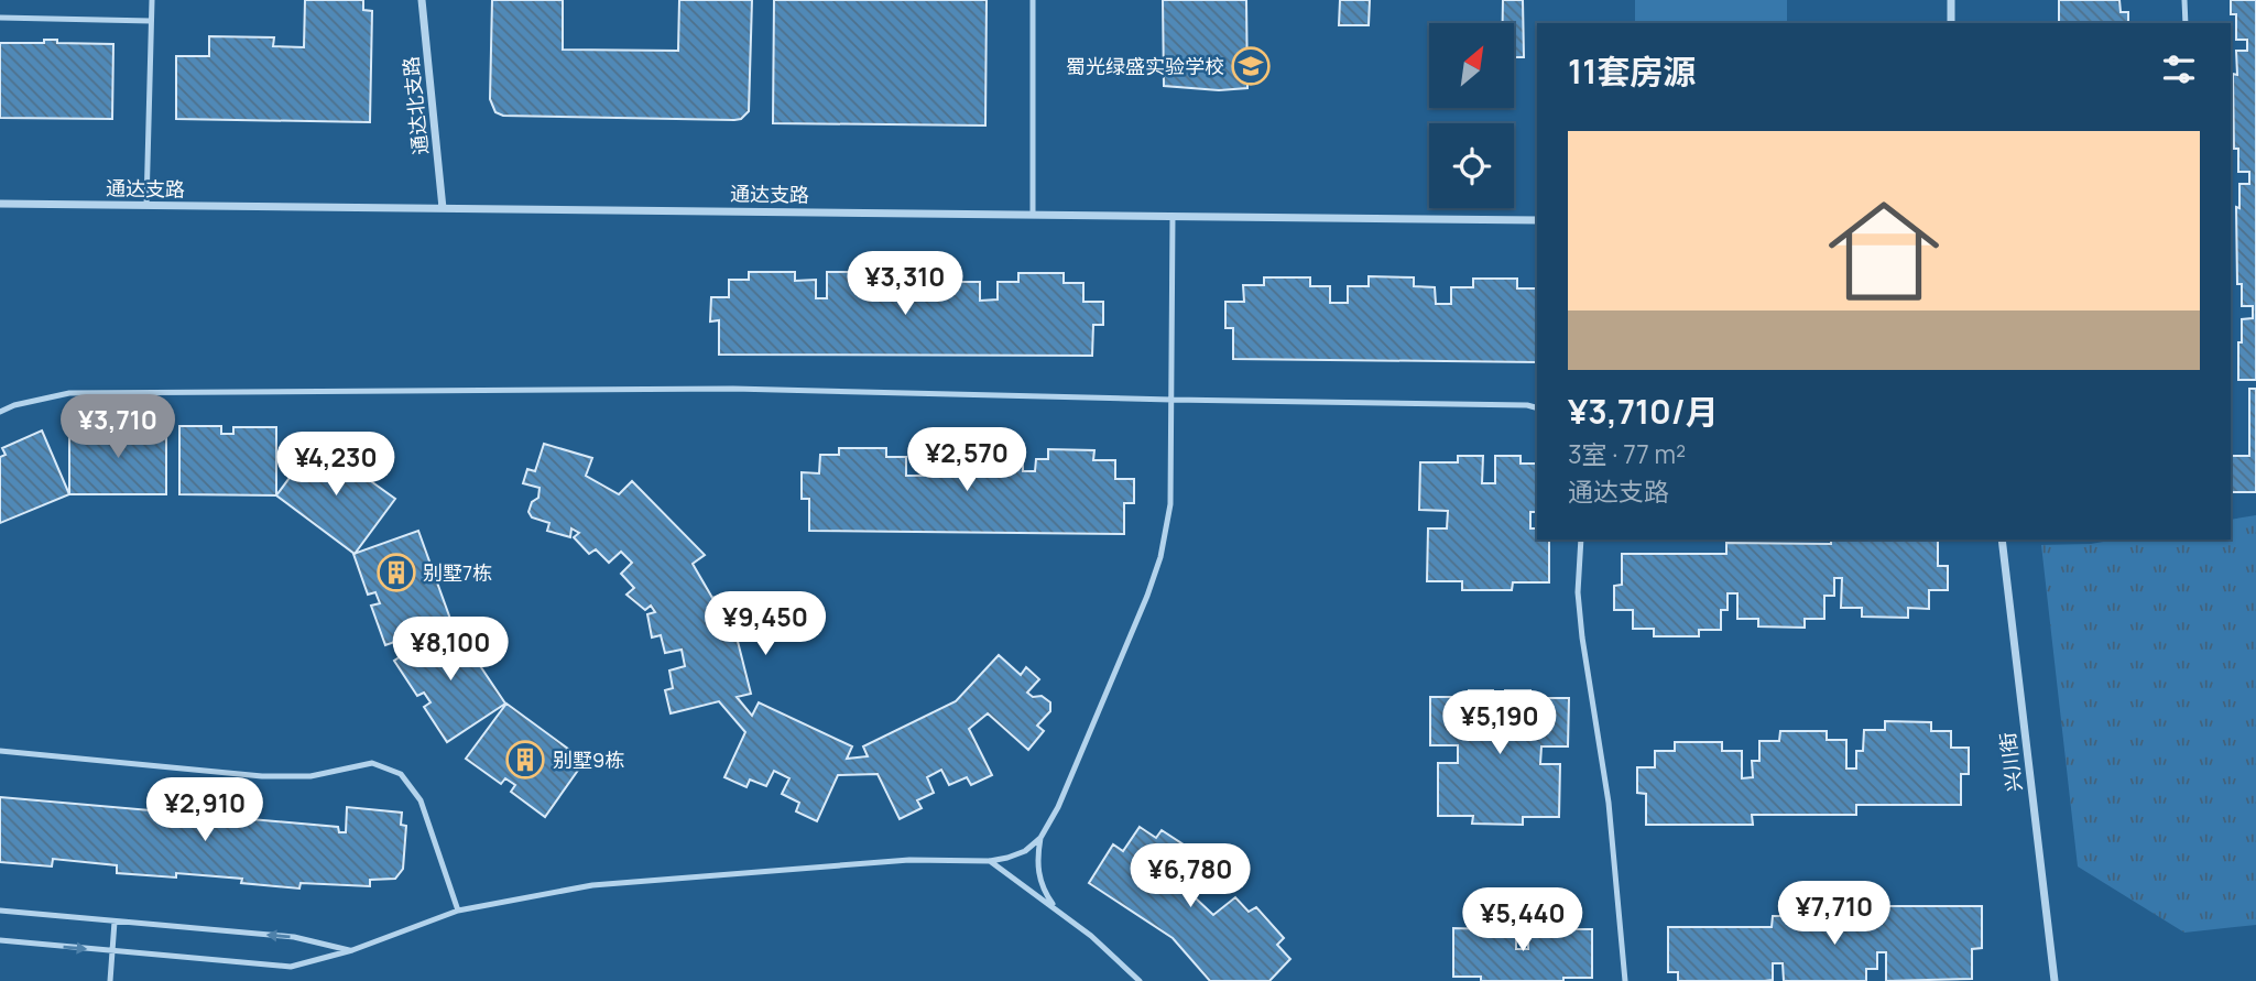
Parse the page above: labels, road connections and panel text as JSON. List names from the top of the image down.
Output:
{
  "streets": {
    "street": ["通达北支路", "通达支路", "兴川街"]
  },
  "crossings": [
    ["通达北支路", "通达支路"]
  ],
  "places": {
    "school or university": ["蜀光绿盛实验学校"],
    "building": ["别墅7栋", "别墅9栋"]
  },
  "north": "top right",
  "page": {
    "heading": "11套房源",
    "list": [
      {
        "name": "¥3,710/月",
        "note": "3室 · 77 m² · 通达支路"
      }
    ],
    "price": [
      "¥3,310",
      "¥3,710",
      "¥2,570",
      "¥4,230",
      "¥9,450",
      "¥8,100",
      "¥5,190",
      "¥2,910",
      "¥6,780",
      "¥7,710",
      "¥5,440"
    ]
  }
}
